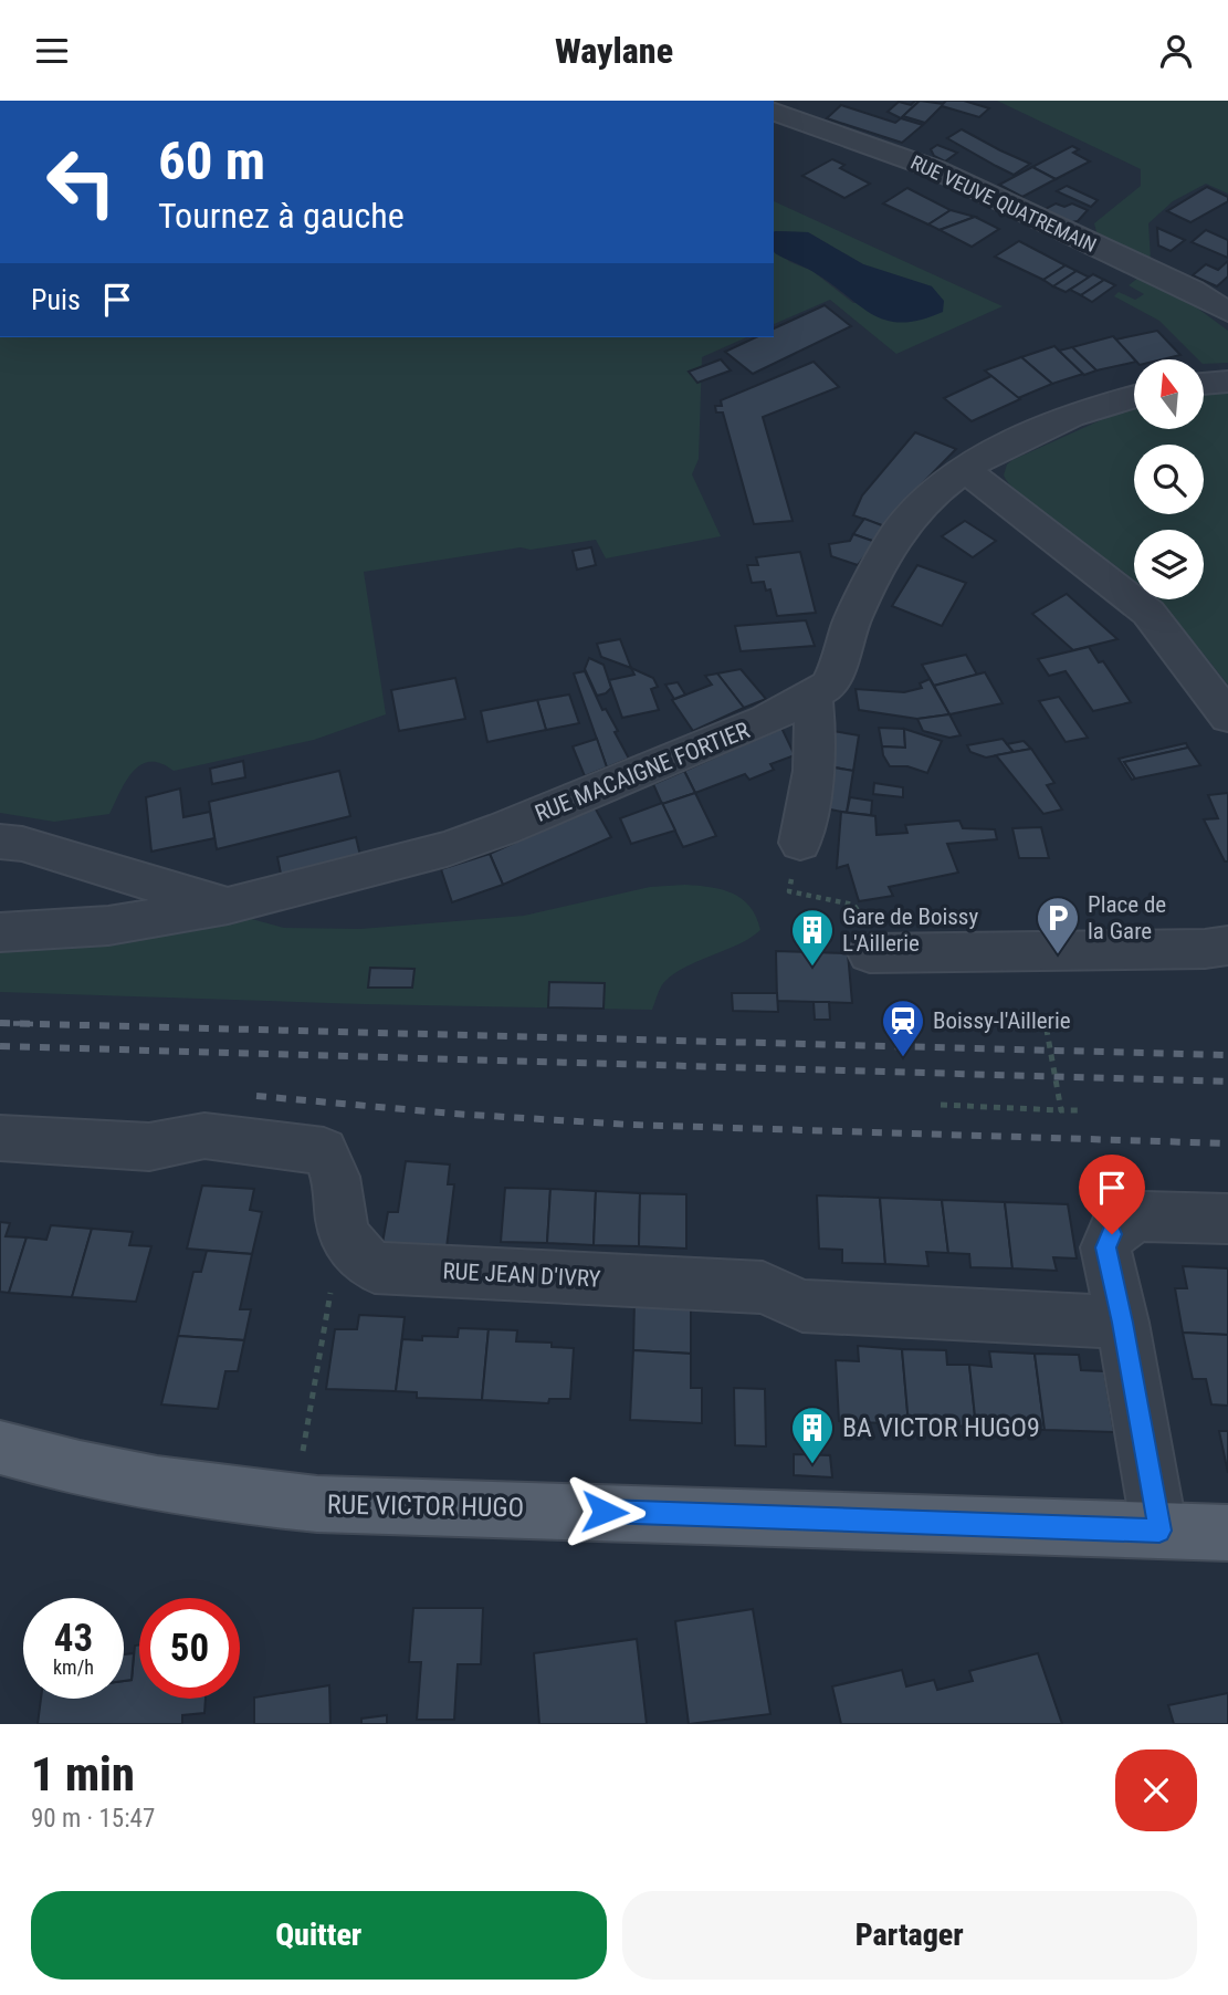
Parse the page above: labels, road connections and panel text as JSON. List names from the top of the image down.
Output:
{
  "streets": {
    "main road": ["RUE VICTOR HUGO"],
    "street": ["RUE VEUVE QUATREMAIN", "RUE MACAIGNE FORTIER", "RUE JEAN D'IVRY"]
  },
  "places": {
    "parking": ["Place de la Gare"],
    "building": ["Gare de Boissy L'Aillerie", "BA VICTOR HUGO9"],
    "station": ["Boissy-l'Aillerie"]
  },
  "north": "top",
  "page": {
    "header": "Waylane",
    "turn": ["60 m", "Tournez à gauche"],
    "then": "Puis",
    "speed": "43 km/h",
    "limit": "50",
    "heading": ["1 min", "90 m · 15:47"],
    "buttons": ["Quitter", "Partager"]
  }
}
